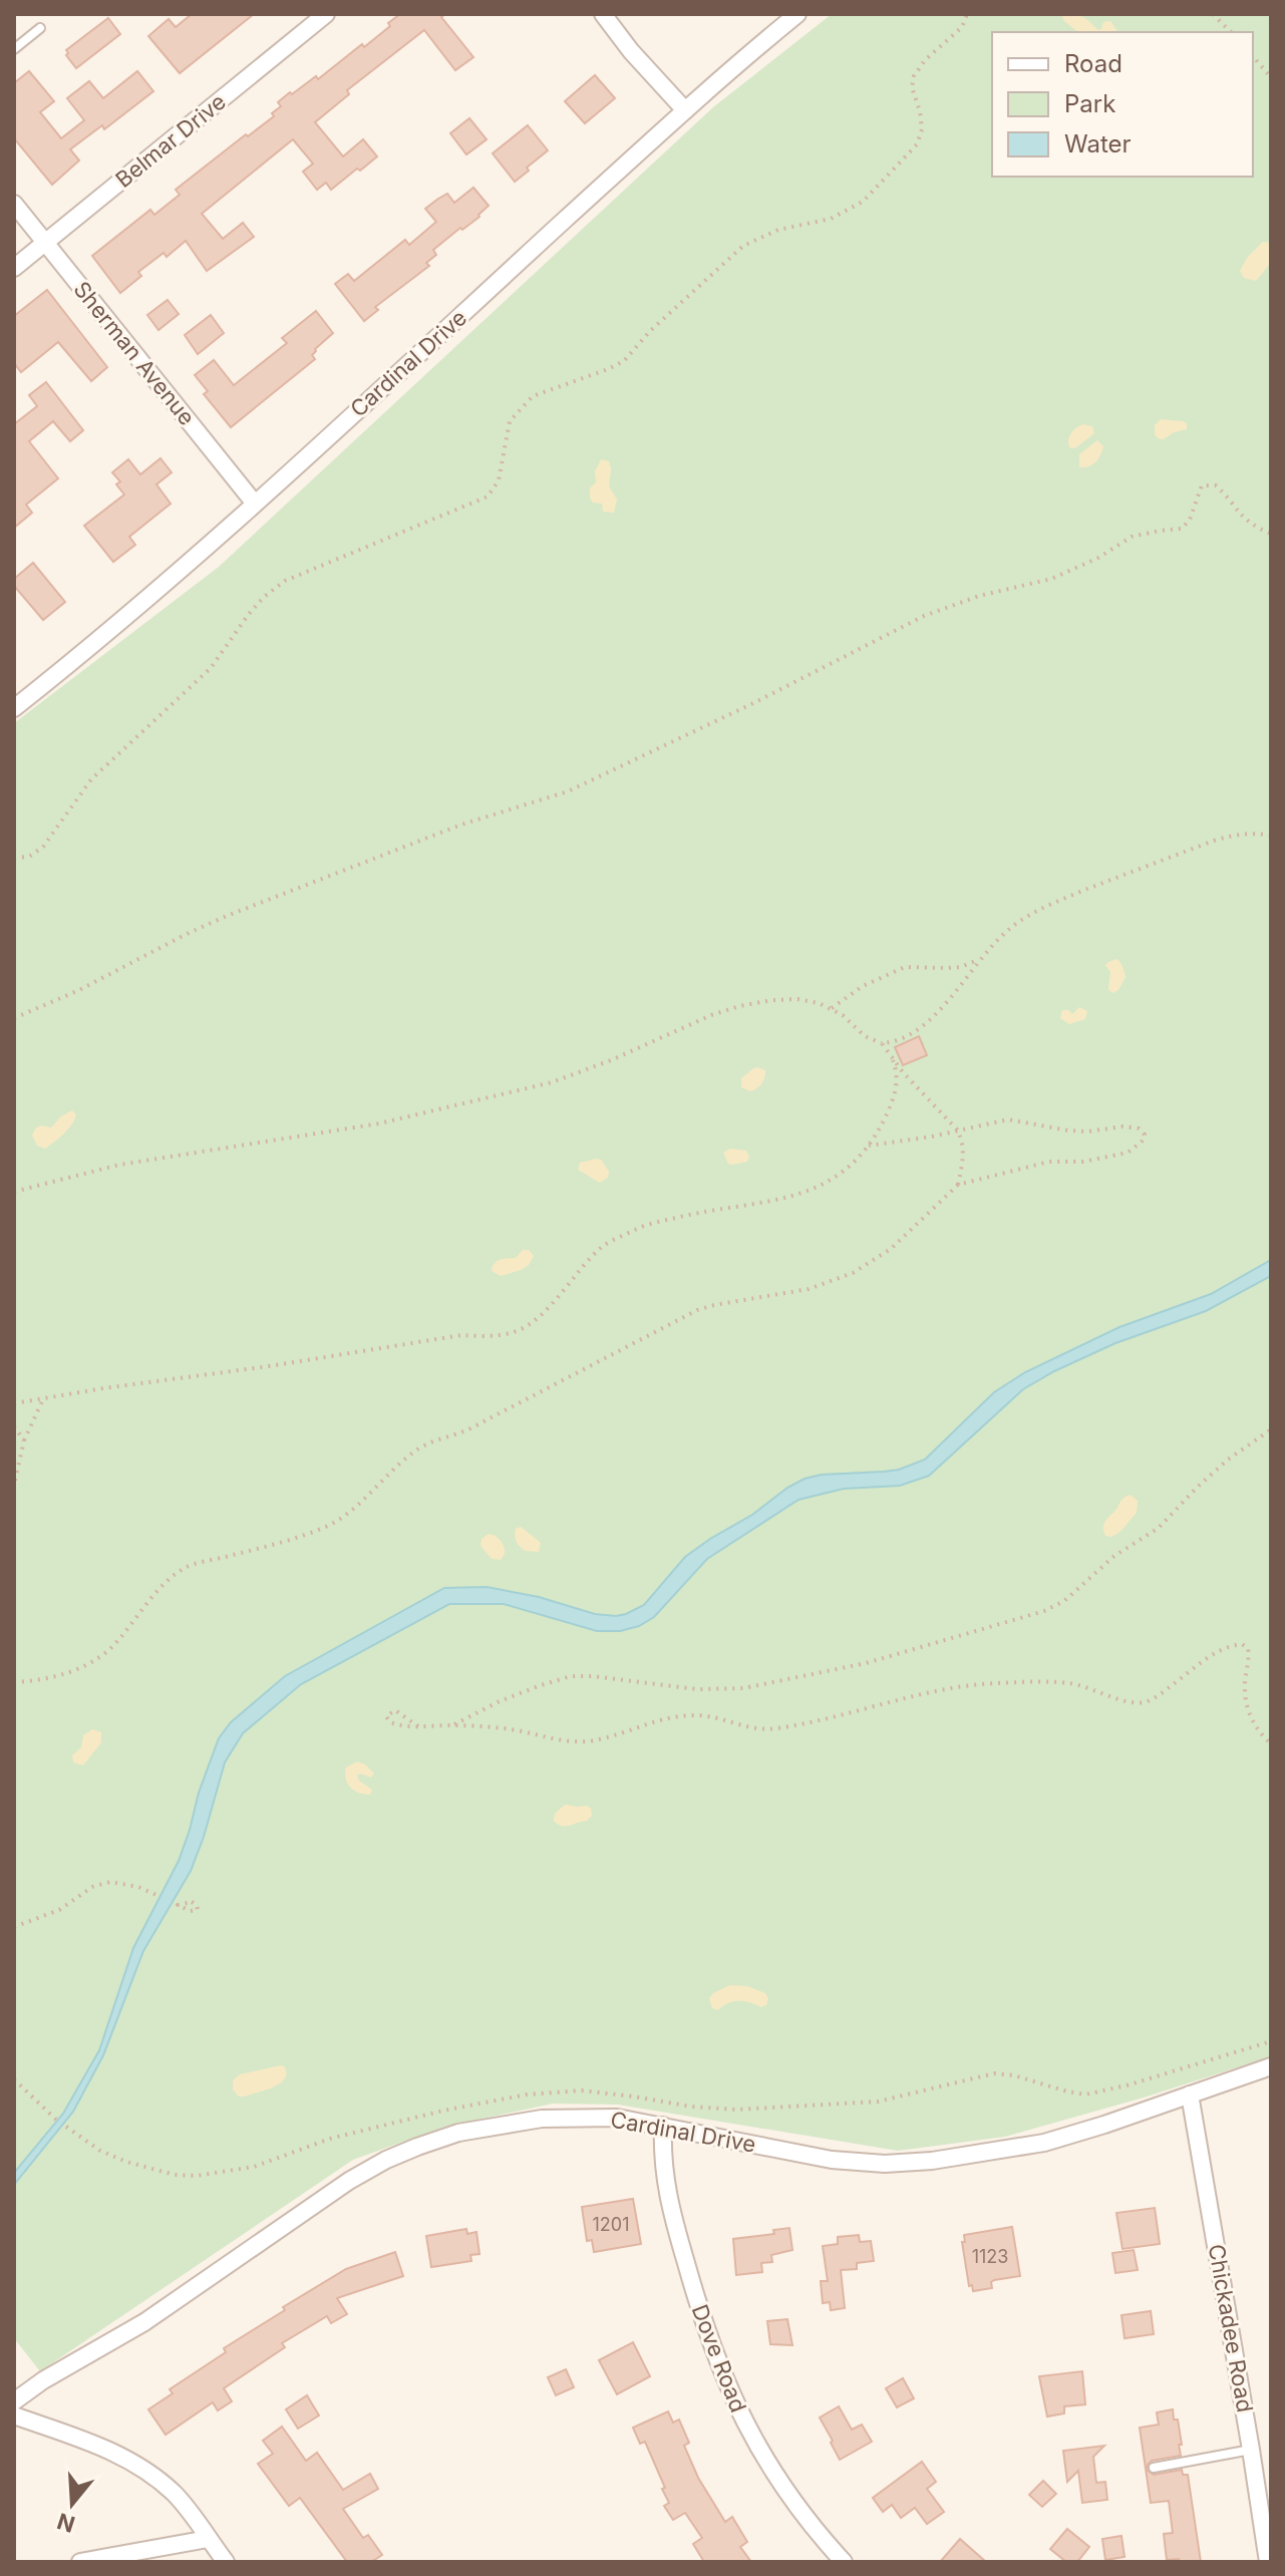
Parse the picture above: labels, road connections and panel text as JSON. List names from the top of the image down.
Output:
{
  "streets": {
    "street": [
      "Belmar Drive",
      "Sherman Avenue",
      "Cardinal Drive",
      "Chickadee Road",
      "Dove Road"
    ]
  },
  "crossings": [
    ["Belmar Drive", "Sherman Avenue"],
    ["Sherman Avenue", "Cardinal Drive"],
    ["Cardinal Drive", "Chickadee Road"],
    ["Cardinal Drive", "Dove Road"]
  ],
  "house_numbers": ["1201", "1123"],
  "legend": ["Road", "Park", "Water"],
  "north": "bottom"
}
